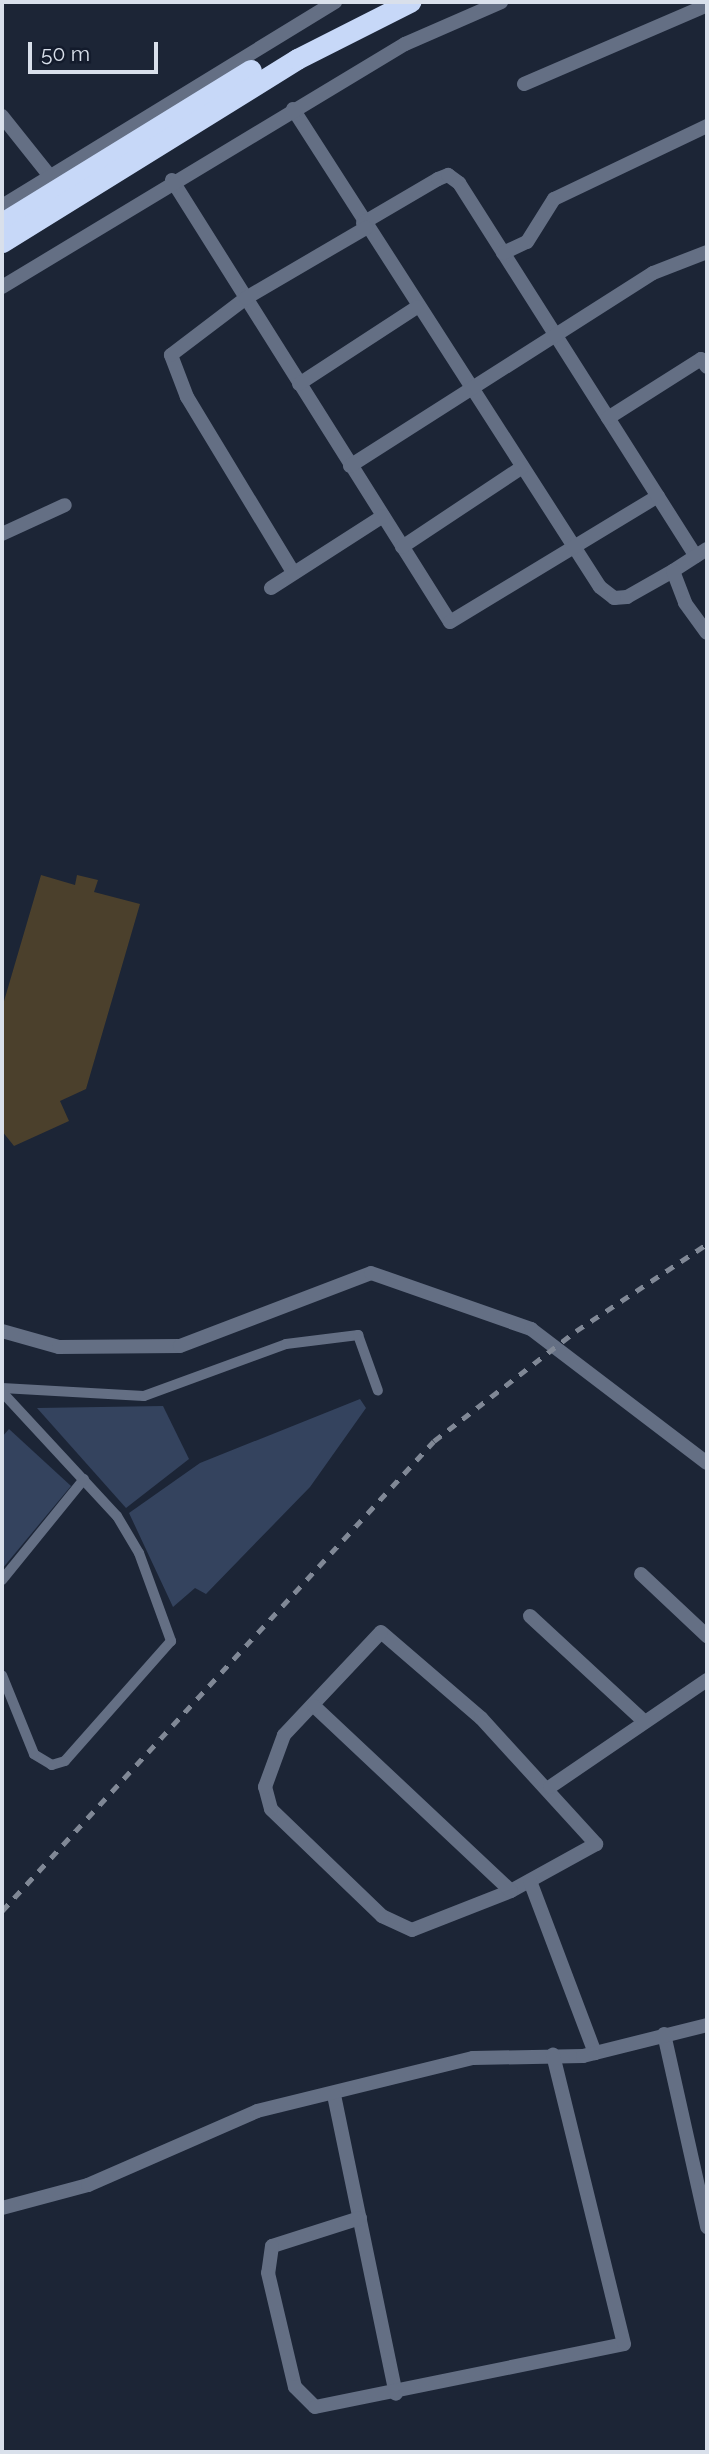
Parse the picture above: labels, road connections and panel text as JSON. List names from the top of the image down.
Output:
{
  "scale_bar": "50 m"
}
